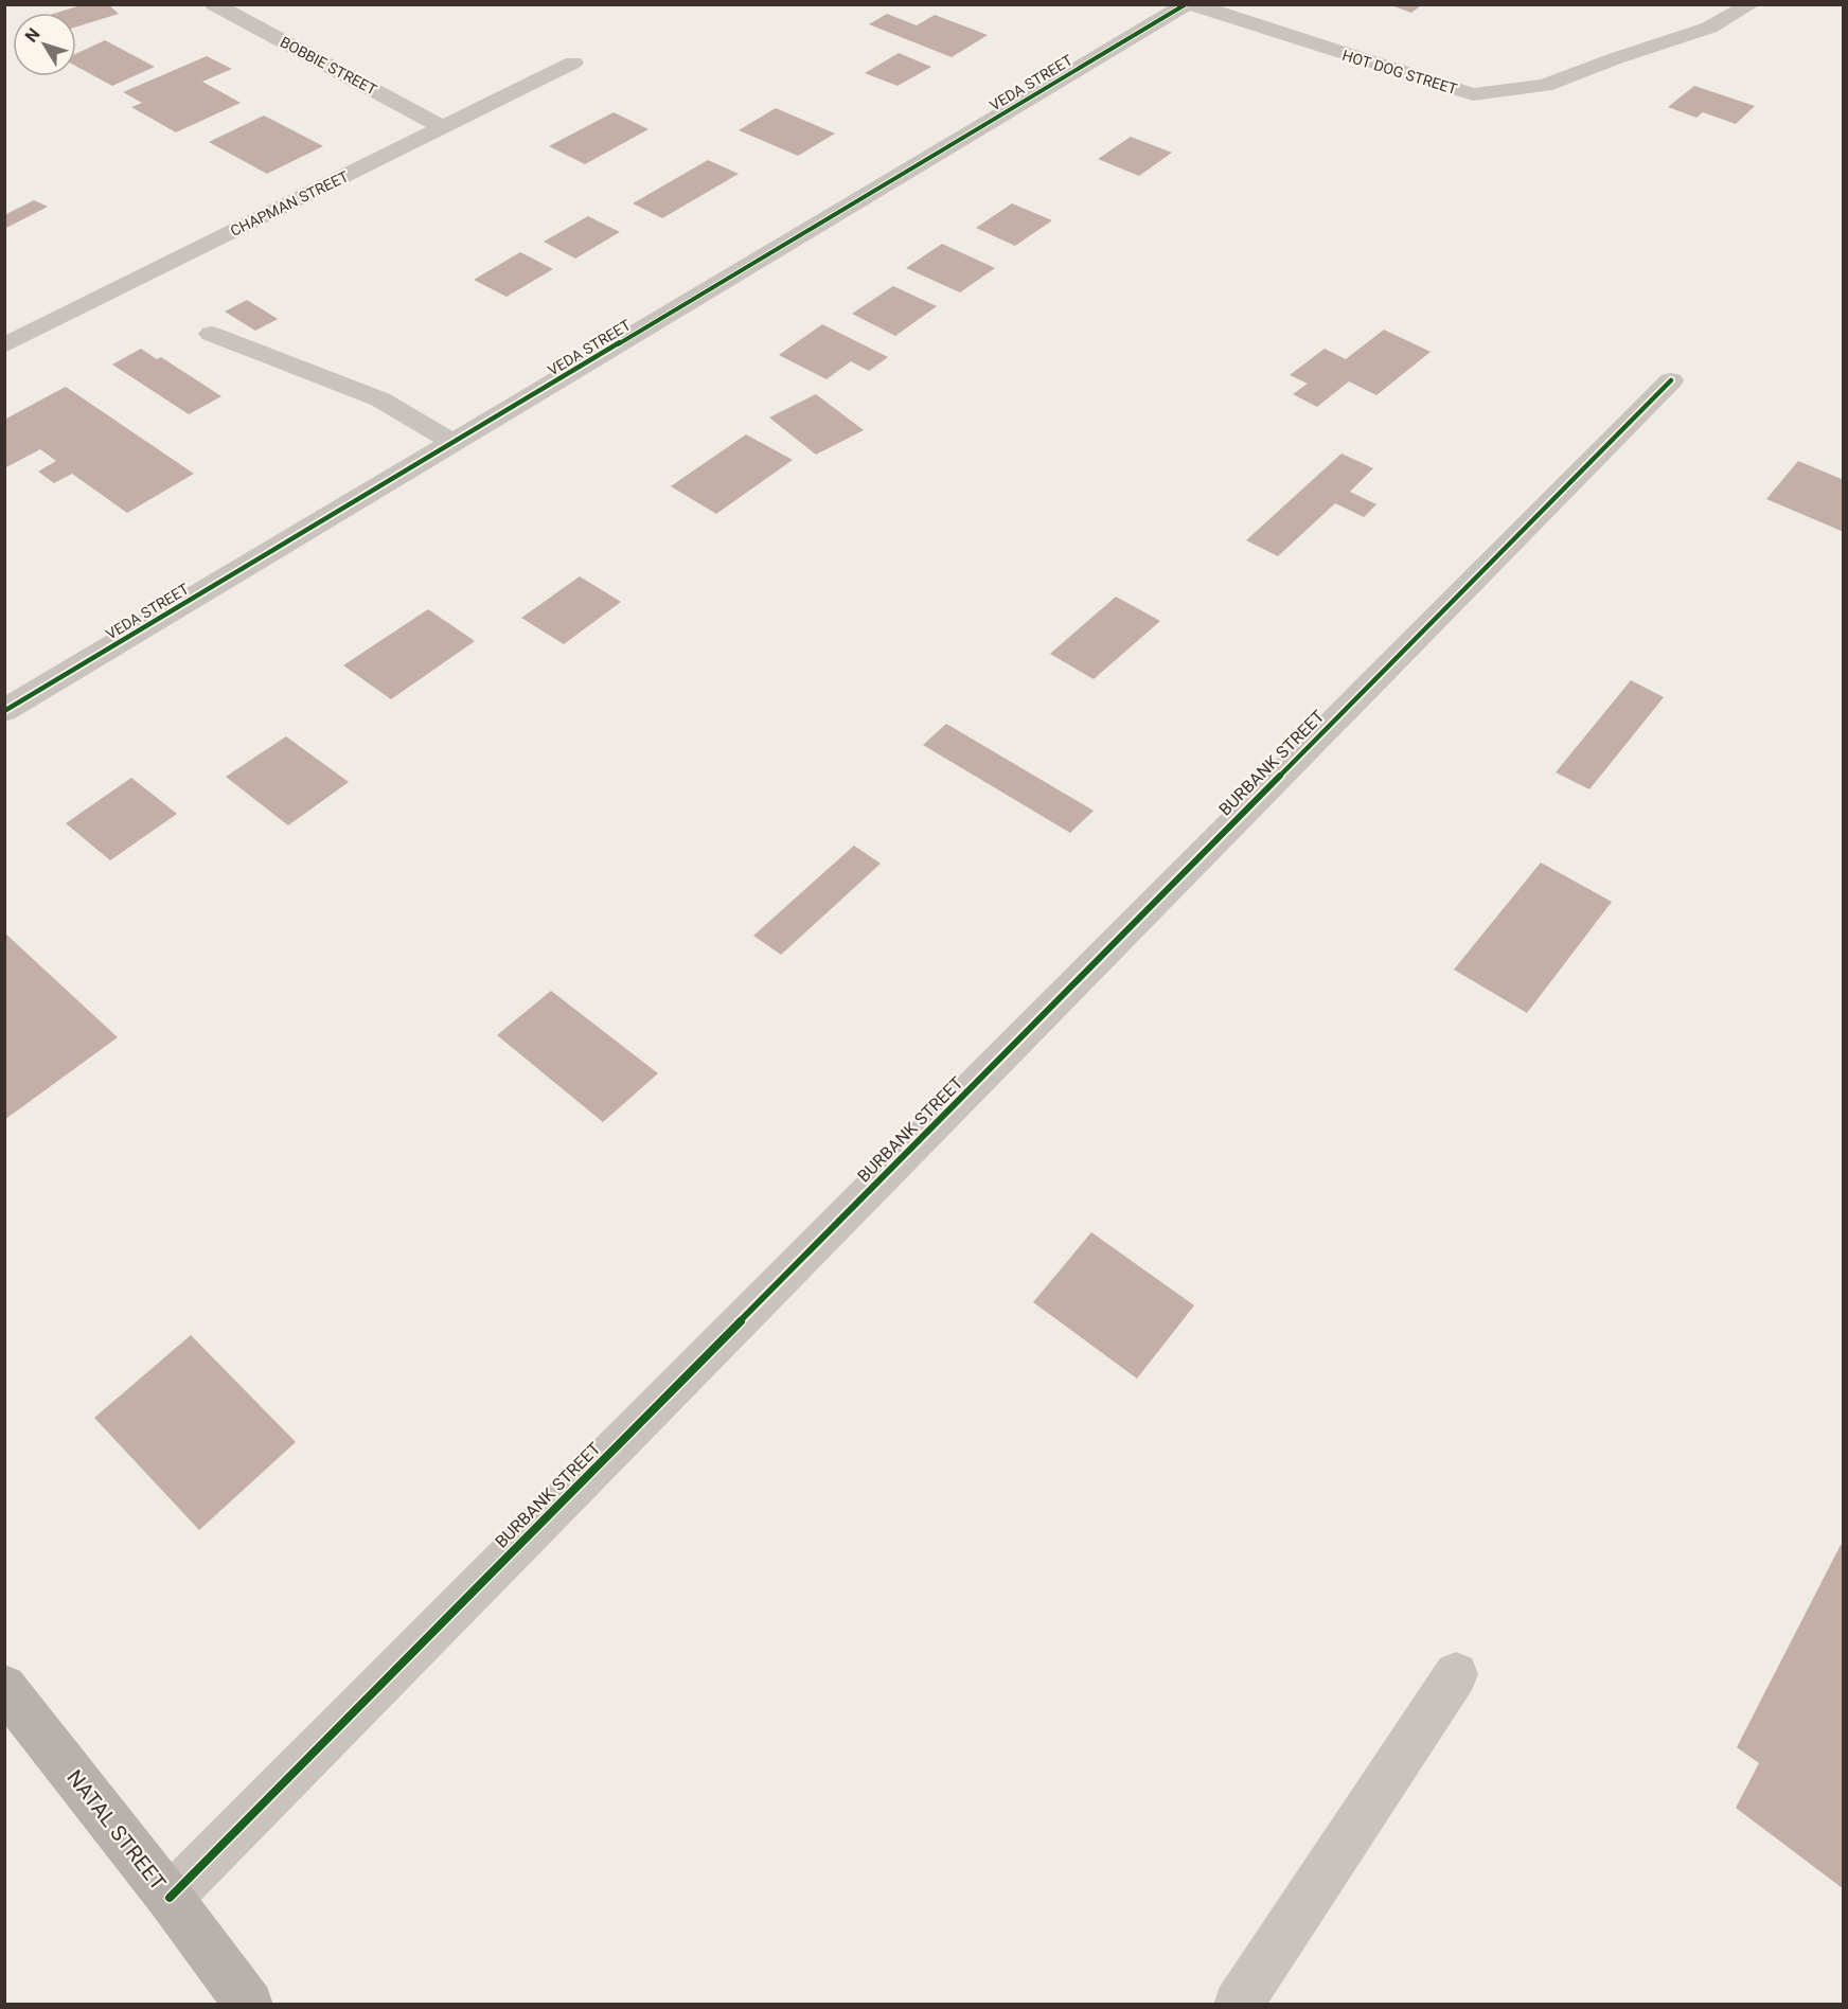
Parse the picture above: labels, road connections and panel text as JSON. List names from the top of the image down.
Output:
{
  "streets": {
    "main road": ["NATAL STREET"],
    "street": [
      "BOBBIE STREET",
      "HOT DOG STREET",
      "VEDA STREET",
      "CHAPMAN STREET",
      "BURBANK STREET"
    ]
  },
  "crossings": [
    ["BOBBIE STREET", "CHAPMAN STREET"],
    ["BURBANK STREET", "NATAL STREET"]
  ],
  "north": "top left"
}
